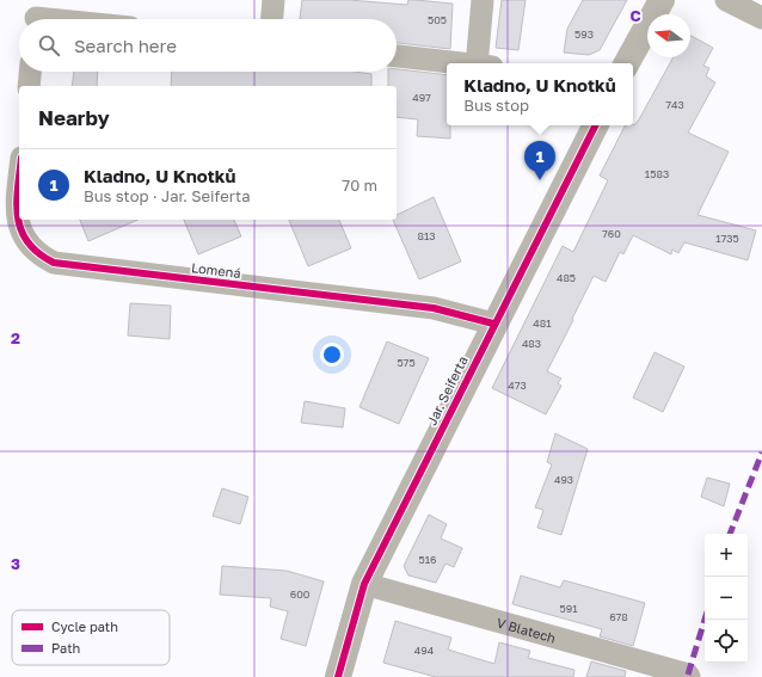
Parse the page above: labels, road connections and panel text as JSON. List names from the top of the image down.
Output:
{
  "streets": {
    "street": ["Lomená", "Jar. Seiferta", "V Blatech"]
  },
  "crossings": [
    ["Lomená", "Jar. Seiferta"],
    ["Jar. Seiferta", "V Blatech"]
  ],
  "house_numbers": [
    "505",
    "593",
    "497",
    "743",
    "1583",
    "760",
    "813",
    "1735",
    "485",
    "481",
    "483",
    "575",
    "473",
    "493",
    "516",
    "600",
    "591",
    "678",
    "494"
  ],
  "legend": ["Cycle path", "Path"],
  "north": "left",
  "page": {
    "search": "Search here",
    "popup": ["Kladno, U Knotků", "Bus stop"],
    "heading": "Nearby",
    "pins": "1",
    "list": [
      {
        "mark": "1",
        "name": "Kladno, U Knotků",
        "note": "Bus stop · Jar. Seiferta",
        "value": "70 m"
      }
    ],
    "map_buttons": ["+", "−"]
  },
  "grid": {
    "columns": ["C"],
    "rows": ["2", "3"]
  }
}
